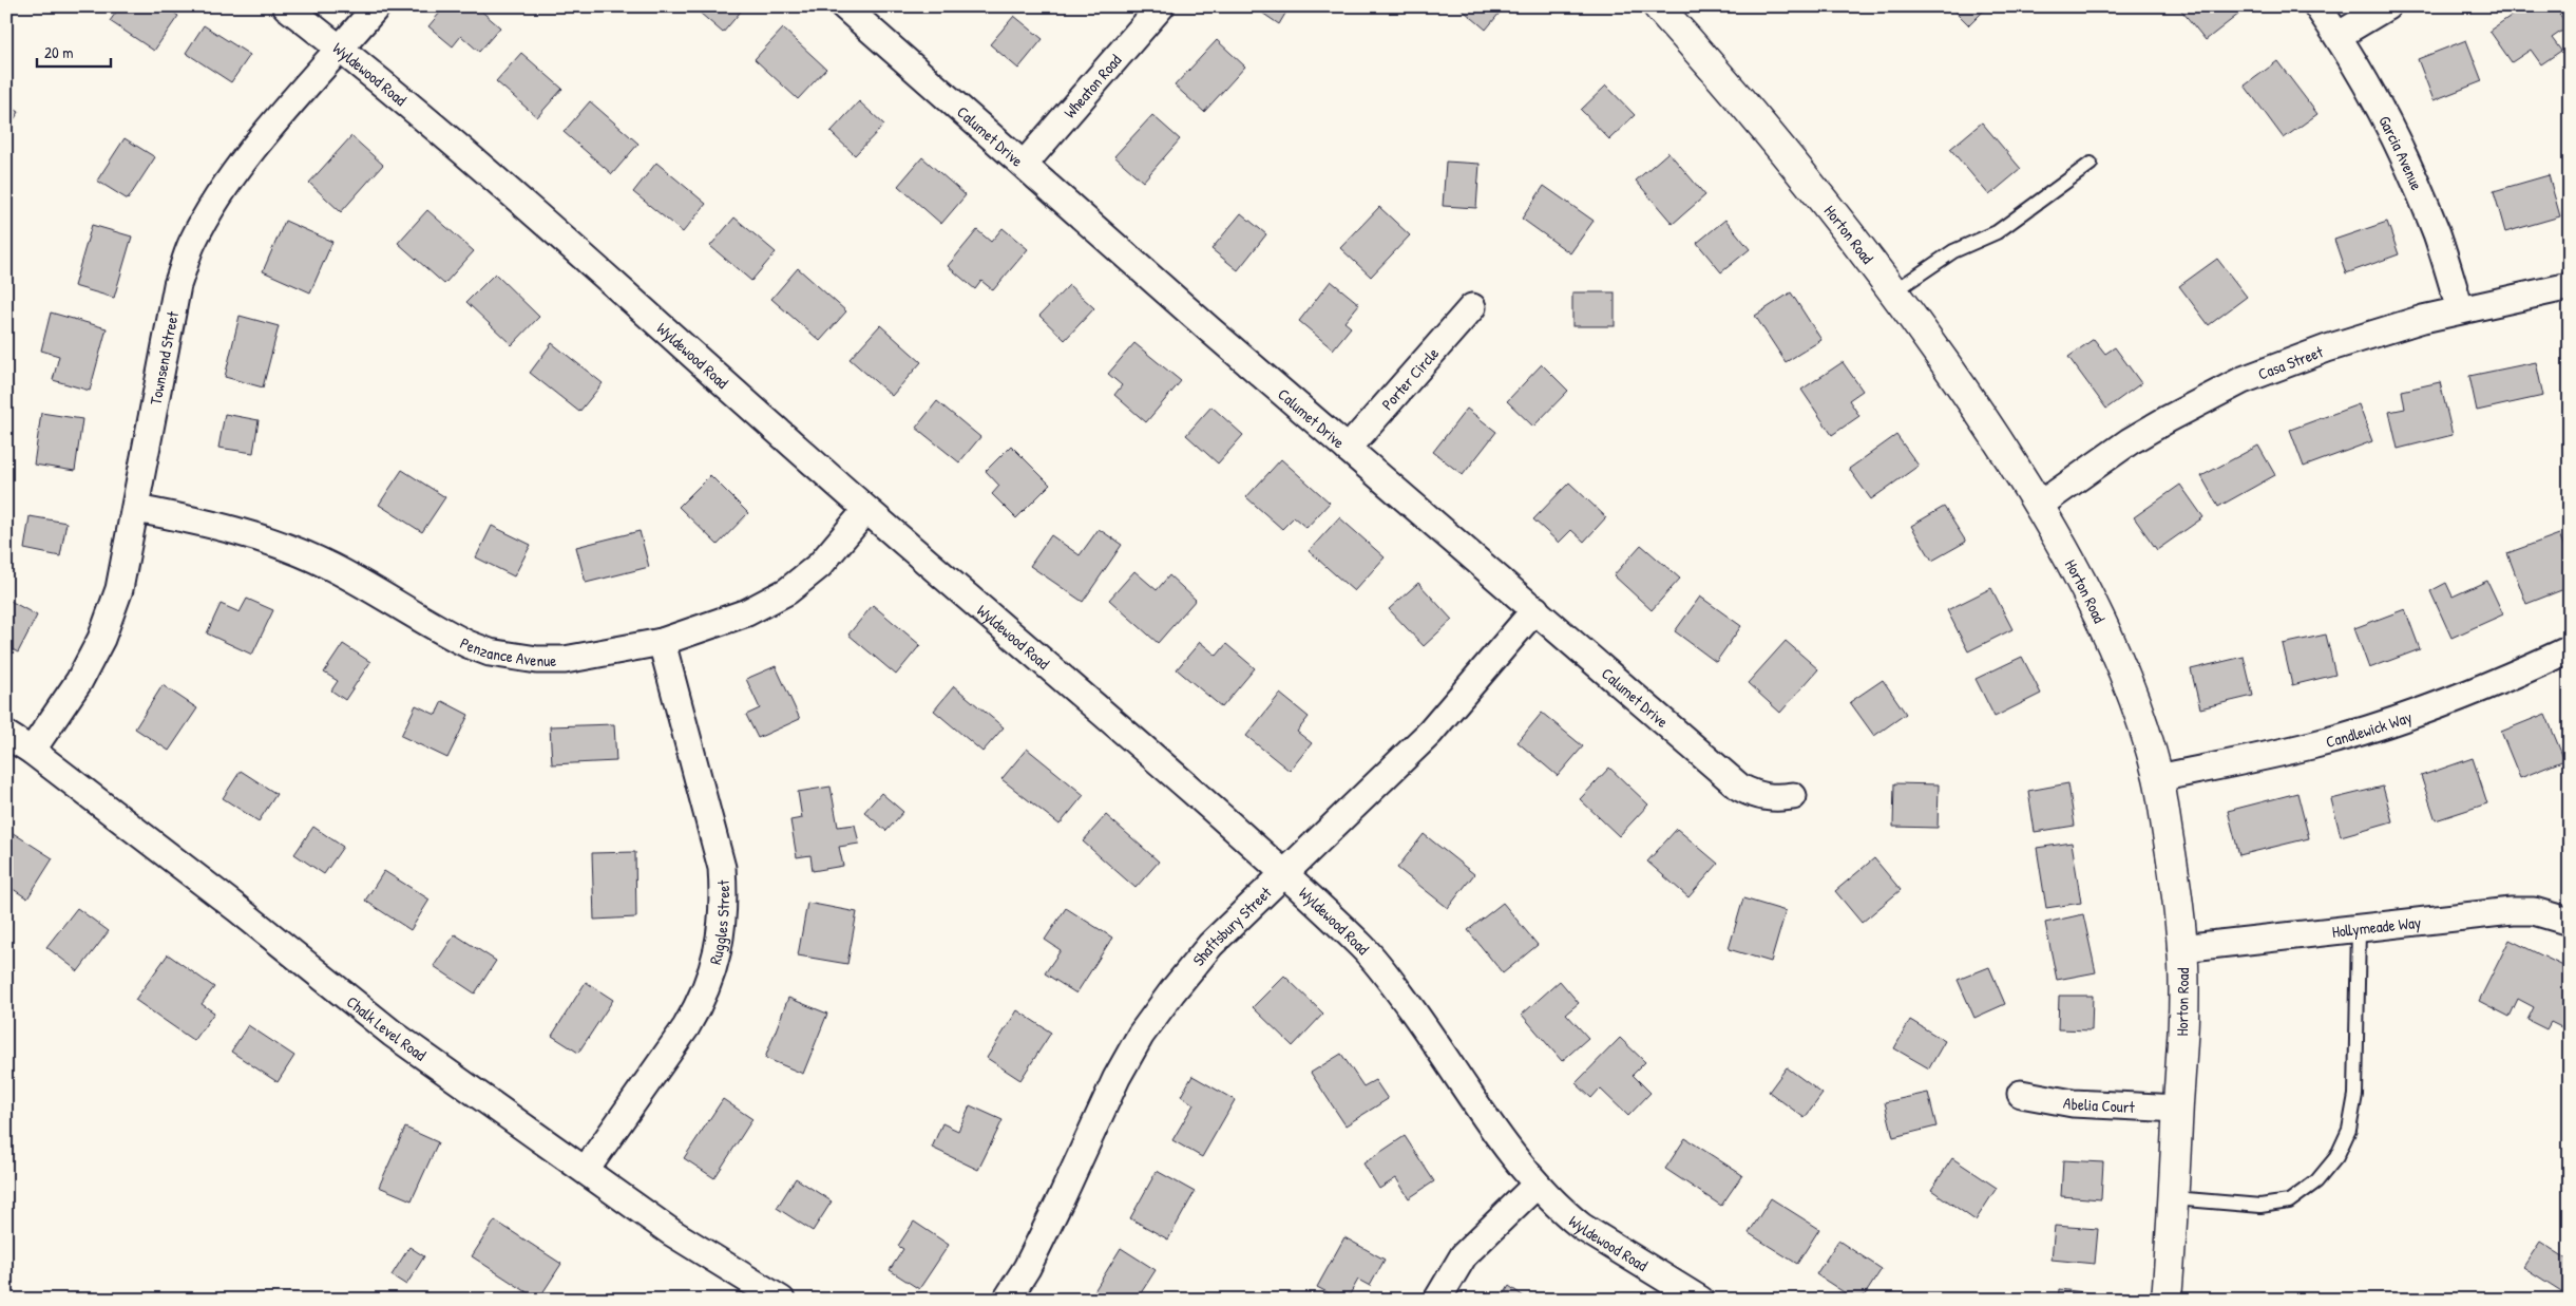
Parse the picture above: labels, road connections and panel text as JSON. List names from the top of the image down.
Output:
{
  "streets": {
    "street": [
      "Wyldewood Road",
      "Wheaton Road",
      "Calumet Drive",
      "Garcia Avenue",
      "Horton Road",
      "Townsend Street",
      "Casa Street",
      "Porter Circle",
      "Penzance Avenue",
      "Candlewick Way",
      "Ruggles Street",
      "Shaftsbury Street",
      "Hollymeade Way",
      "Chalk Level Road",
      "Abelia Court"
    ]
  },
  "crossings": [
    ["Wyldewood Road", "Townsend Street"],
    ["Wyldewood Road", "Penzance Avenue"],
    ["Wyldewood Road", "Shaftsbury Street"],
    ["Wheaton Road", "Calumet Drive"],
    ["Calumet Drive", "Porter Circle"],
    ["Calumet Drive", "Shaftsbury Street"],
    ["Garcia Avenue", "Casa Street"],
    ["Horton Road", "Casa Street"],
    ["Horton Road", "Candlewick Way"],
    ["Horton Road", "Hollymeade Way"],
    ["Horton Road", "Abelia Court"],
    ["Townsend Street", "Penzance Avenue"],
    ["Townsend Street", "Chalk Level Road"],
    ["Penzance Avenue", "Ruggles Street"],
    ["Ruggles Street", "Chalk Level Road"]
  ],
  "scale_bar": "20 m"
}
